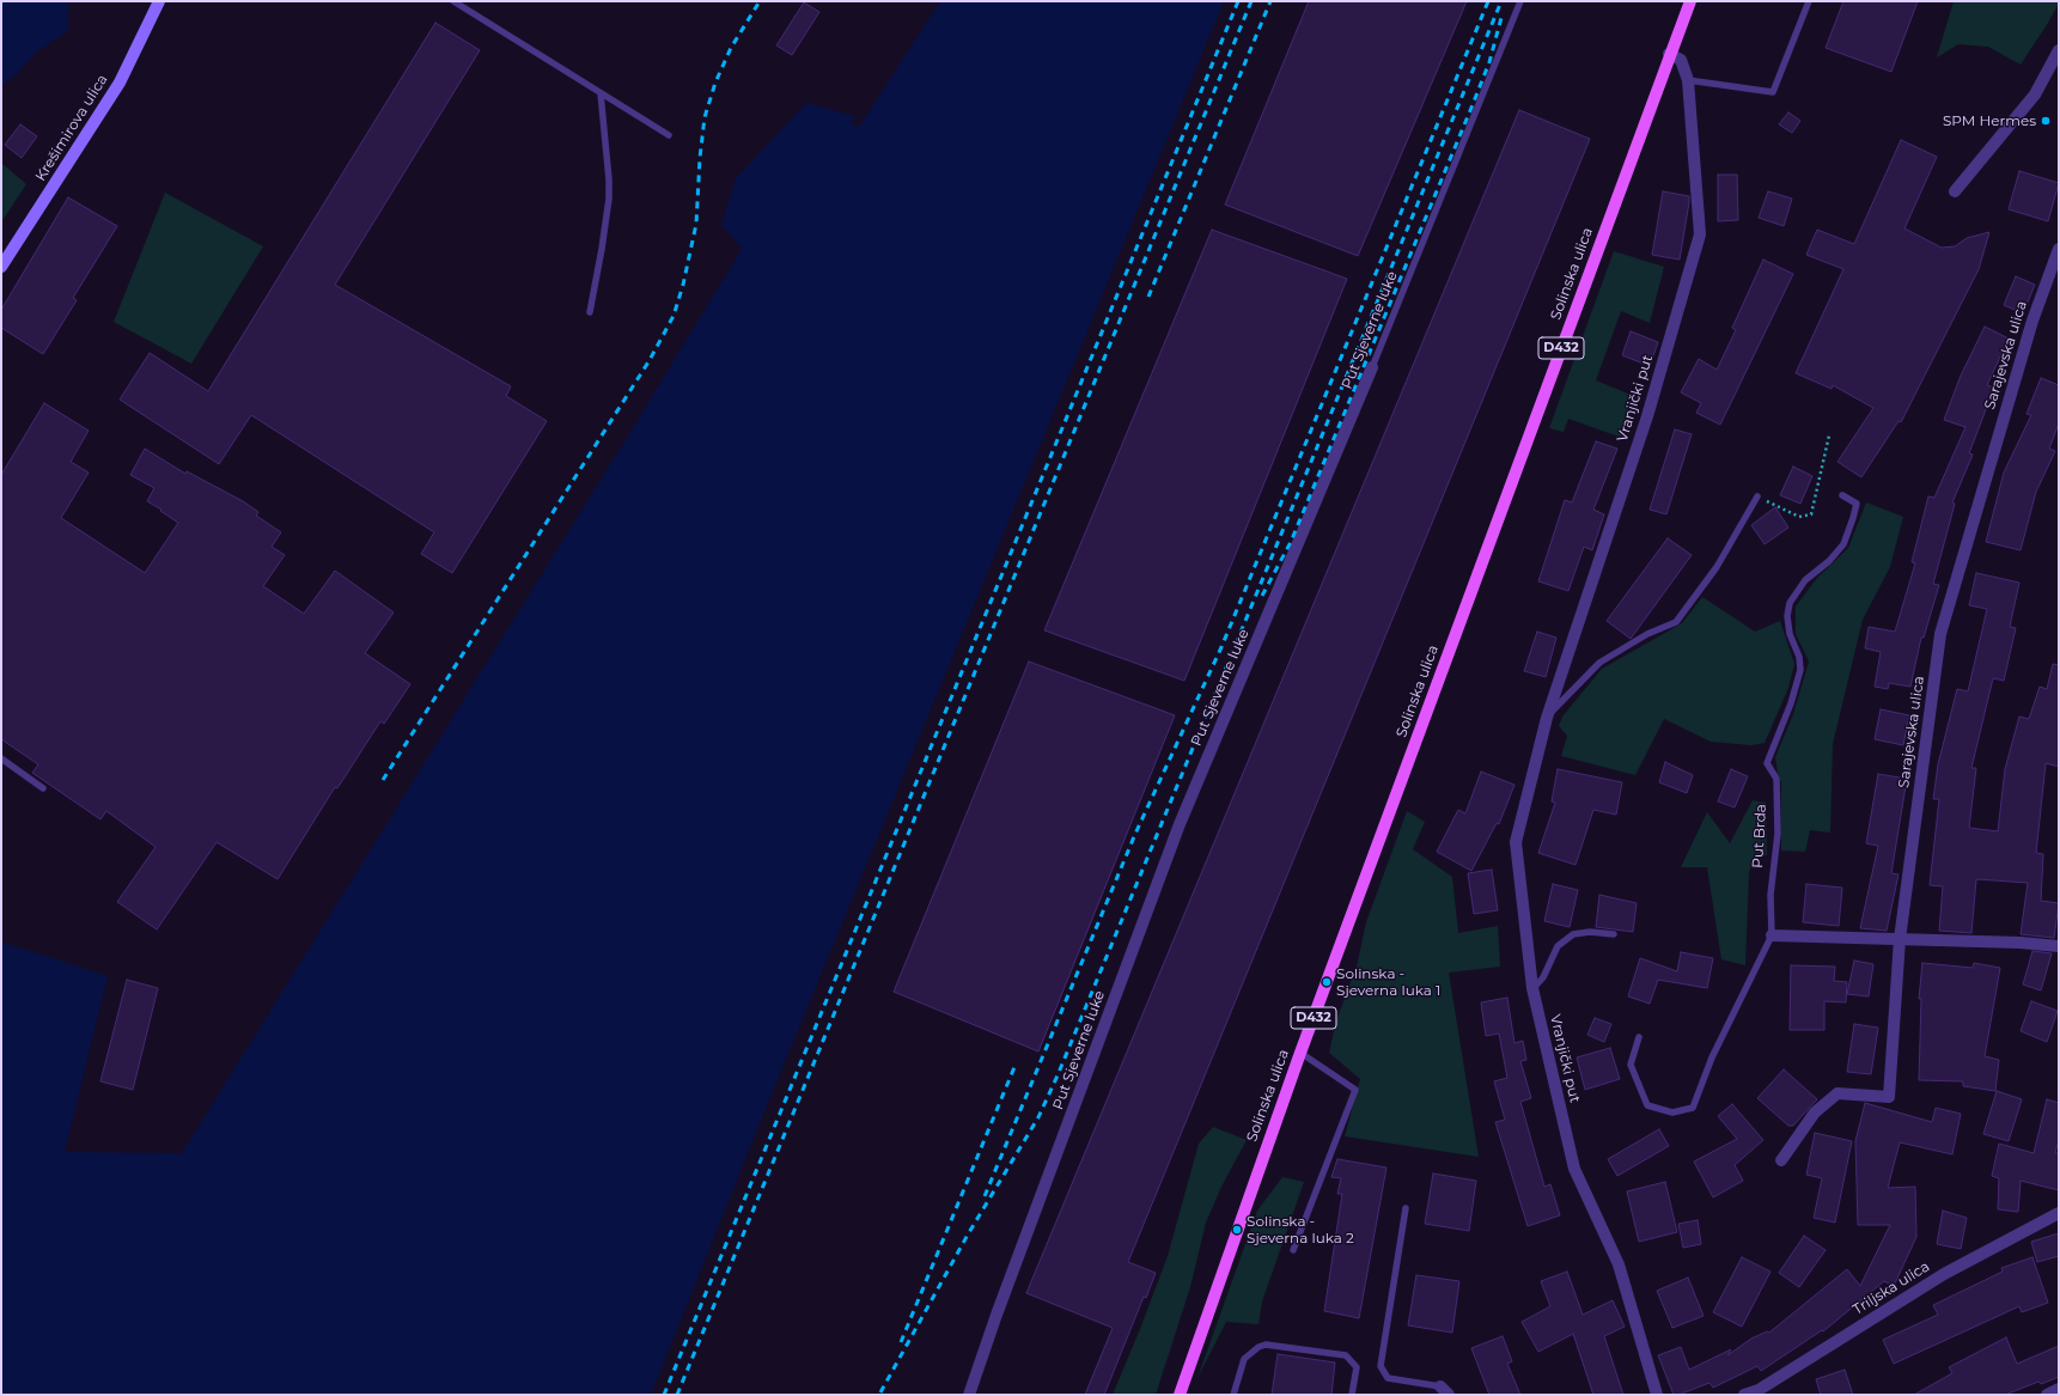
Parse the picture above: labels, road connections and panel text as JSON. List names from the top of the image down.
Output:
{
  "streets": {
    "main road": ["Krešimirova ulica", "Solinska ulica", "D432"],
    "street": [
      "Put Sjeverne luke",
      "Sarajevska ulica",
      "Vranjički put",
      "Triljska ulica"
    ],
    "lane": ["Put Brda"]
  },
  "crossings": [
    ["Solinska ulica", "Vranjički put"]
  ],
  "places": ["SPM Hermes", "Solinska - Sjeverna luka 1", "Solinska - Sjeverna luka 2"]
}
